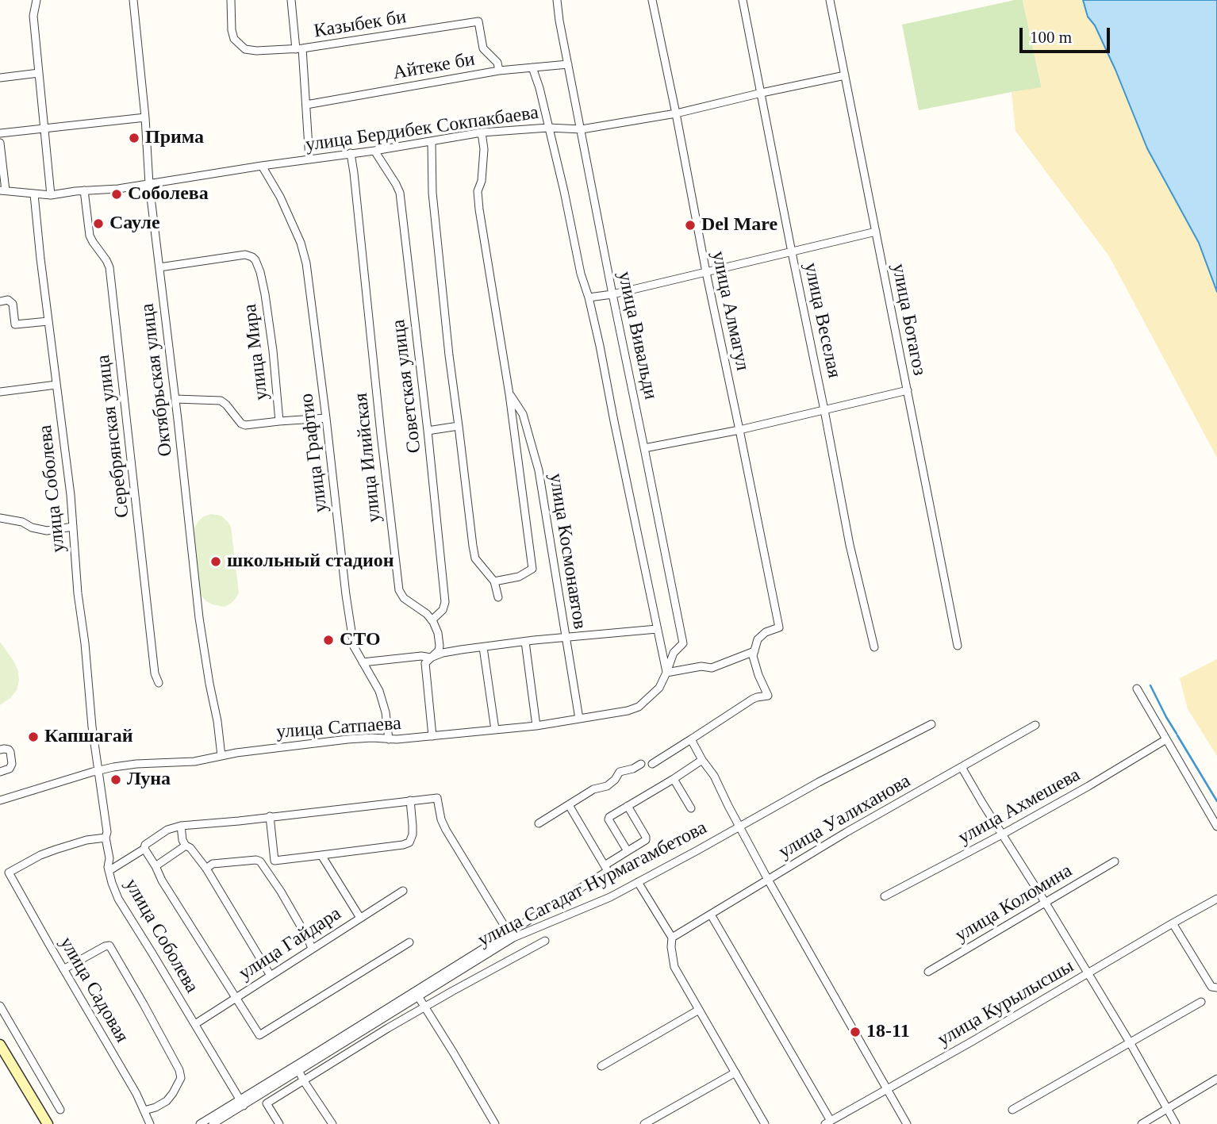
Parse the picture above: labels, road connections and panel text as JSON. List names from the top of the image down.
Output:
{
  "streets": {
    "street": [
      "Казыбек би",
      "Айтеке би",
      "улица Бердибек Сокпакбаева",
      "улица Алмагул",
      "улица Ботагоз",
      "улица Веселая",
      "улица Вивальди",
      "улица Мира",
      "Октябрьская улица",
      "Советская улица",
      "Серебрянская улица",
      "улица Графтио",
      "улица Илийская",
      "улица Соболева",
      "улица Космонавтов",
      "улица Сатпаева",
      "улица Ахмешева",
      "улица Уалиханова",
      "улица Сагадат Нурмагамбетова",
      "улица Коломина",
      "улица Гайдара",
      "улица Садовая",
      "улица Курылысшы"
    ]
  },
  "crossings": [
    ["Казыбек би", "Айтеке би"],
    ["Айтеке би", "улица Вивальди"],
    ["улица Бердибек Сокпакбаева", "улица Алмагул"],
    ["улица Бердибек Сокпакбаева", "улица Ботагоз"],
    ["улица Бердибек Сокпакбаева", "улица Веселая"],
    ["улица Бердибек Сокпакбаева", "улица Вивальди"],
    ["улица Бердибек Сокпакбаева", "Октябрьская улица"],
    ["улица Бердибек Сокпакбаева", "Советская улица"],
    ["улица Бердибек Сокпакбаева", "Серебрянская улица"],
    ["улица Бердибек Сокпакбаева", "улица Графтио"],
    ["улица Бердибек Сокпакбаева", "улица Илийская"],
    ["улица Бердибек Сокпакбаева", "улица Соболева"],
    ["улица Бердибек Сокпакбаева", "улица Космонавтов"],
    ["улица Вивальди", "улица Сатпаева"],
    ["улица Мира", "Октябрьская улица"],
    ["Октябрьская улица", "улица Сатпаева"],
    ["Советская улица", "улица Илийская"],
    ["улица Графтио", "улица Сатпаева"],
    ["улица Соболева", "улица Сатпаева"],
    ["улица Соболева", "улица Сагадат Нурмагамбетова"],
    ["улица Соболева", "улица Гайдара"],
    ["улица Соболева", "улица Садовая"],
    ["улица Космонавтов", "улица Сатпаева"]
  ],
  "places": [
    "Прима",
    "Соболева",
    "Сауле",
    "Del Mare",
    "школьный стадион",
    "СТО",
    "Капшагай",
    "Луна",
    "18-11"
  ],
  "scale_bar": "100 m"
}
